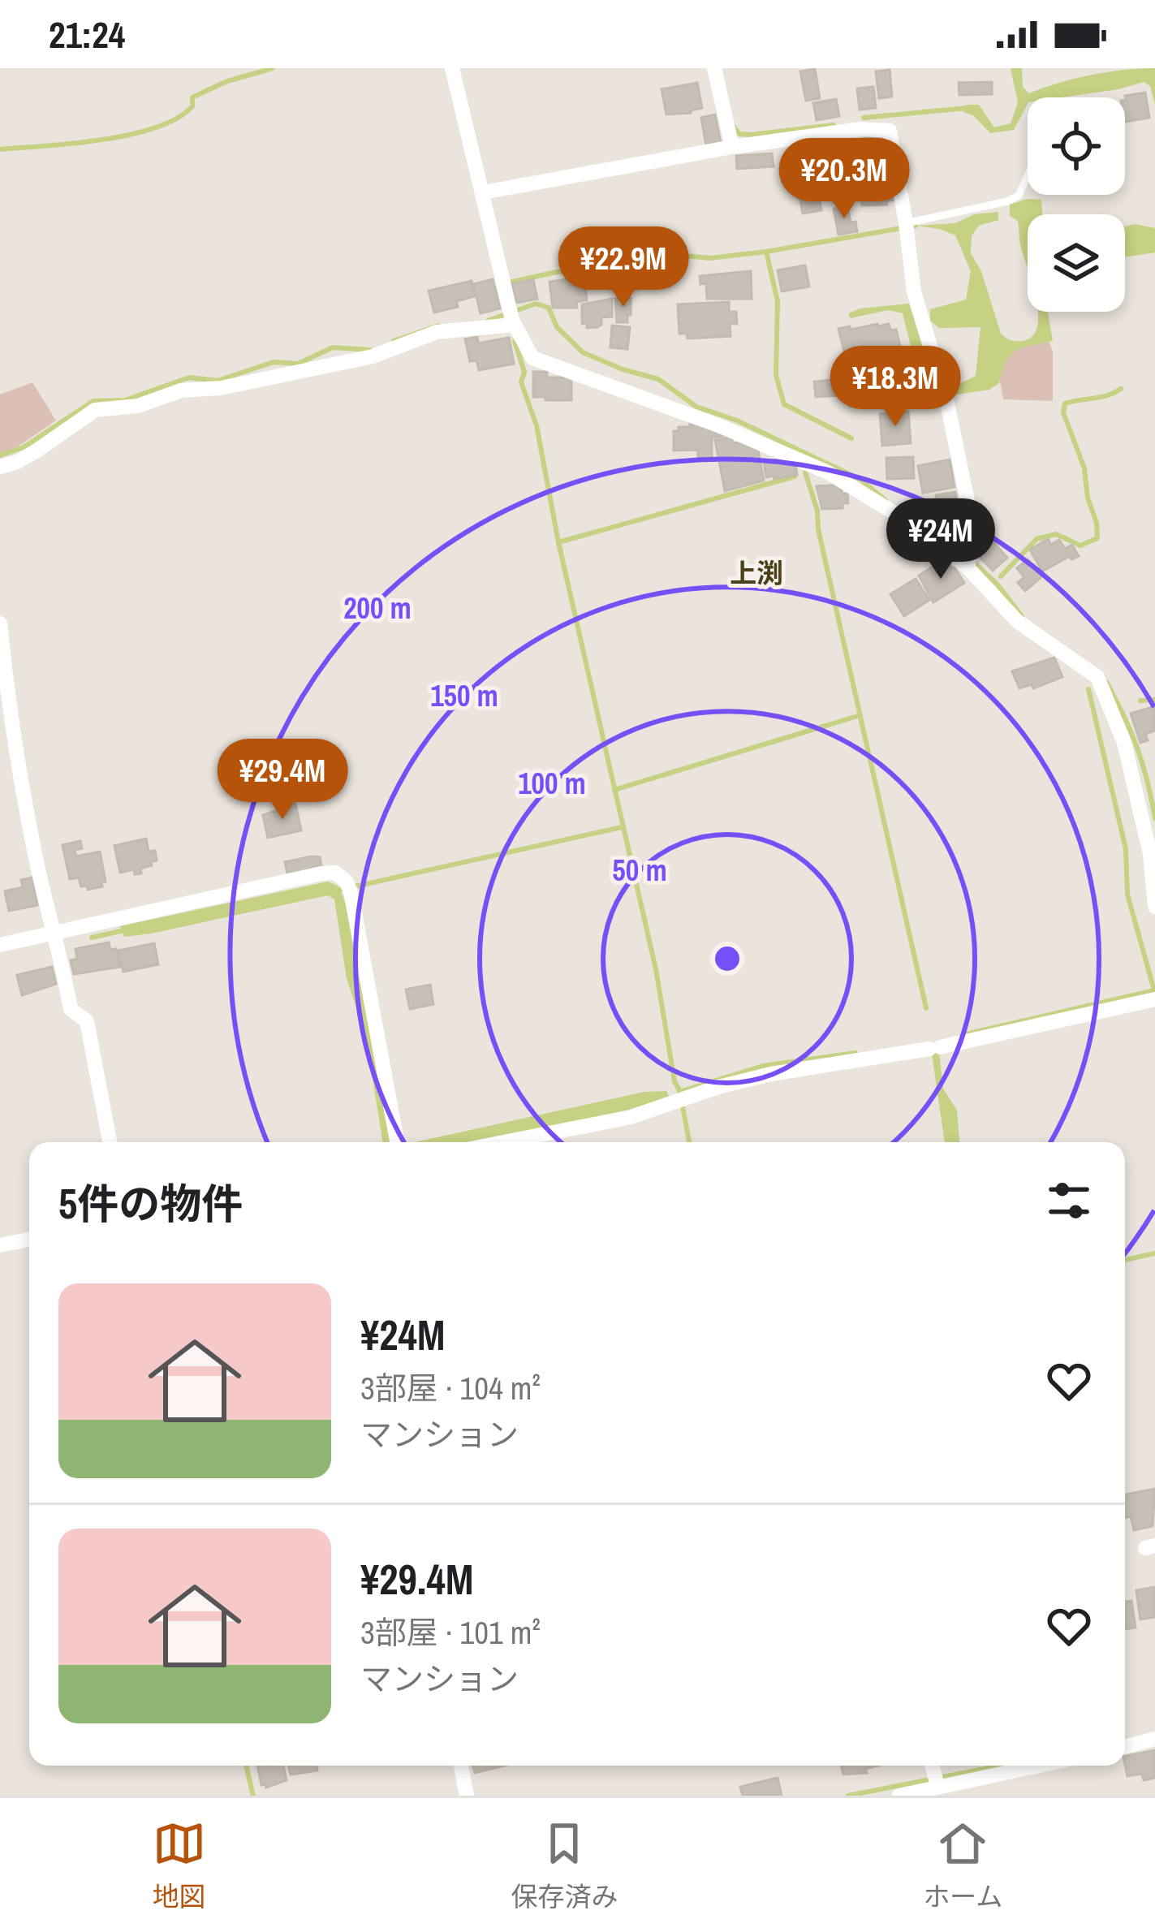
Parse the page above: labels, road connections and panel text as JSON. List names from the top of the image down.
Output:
{
  "districts": ["上渕"],
  "page": {
    "status": "21:24",
    "price": [
      "¥20.3M",
      "¥22.9M",
      "¥18.3M",
      "¥24M",
      "¥29.4M"
    ],
    "heading": "5件の物件",
    "list": [
      {
        "name": "¥24M",
        "note": "3部屋 · 104 m² · マンション"
      },
      {
        "name": "¥29.4M",
        "note": "3部屋 · 101 m² · マンション"
      }
    ],
    "tabs": ["地図", "保存済み", "ホーム"]
  },
  "rings": [
    "200 m",
    "150 m",
    "100 m",
    "50 m"
  ]
}
